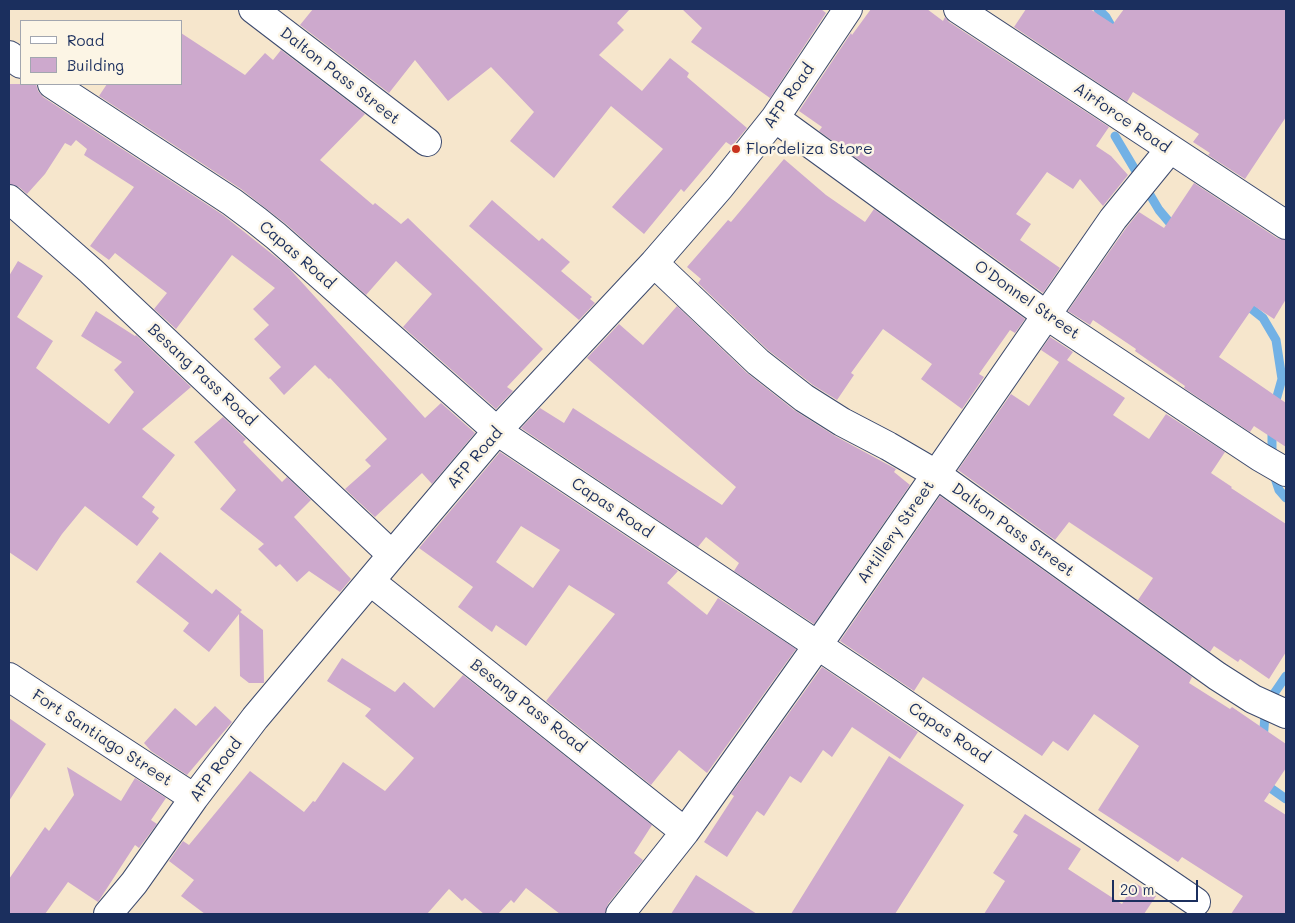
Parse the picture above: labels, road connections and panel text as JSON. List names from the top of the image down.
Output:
{
  "streets": {
    "street": [
      "Dalton Pass Street",
      "AFP Road",
      "Airforce Road",
      "Capas Road",
      "O'Donnel Street",
      "Besang Pass Road",
      "Artillery Street",
      "Fort Santiago Street"
    ]
  },
  "crossings": [
    ["Dalton Pass Street", "AFP Road"],
    ["Dalton Pass Street", "Artillery Street"],
    ["AFP Road", "Capas Road"],
    ["AFP Road", "O'Donnel Street"],
    ["AFP Road", "Besang Pass Road"],
    ["AFP Road", "Fort Santiago Street"],
    ["Airforce Road", "Artillery Street"],
    ["Capas Road", "Artillery Street"],
    ["O'Donnel Street", "Artillery Street"],
    ["Besang Pass Road", "Artillery Street"]
  ],
  "places": ["Flordeliza Store"],
  "legend": ["Road", "Building"],
  "scale_bar": "20 m"
}
